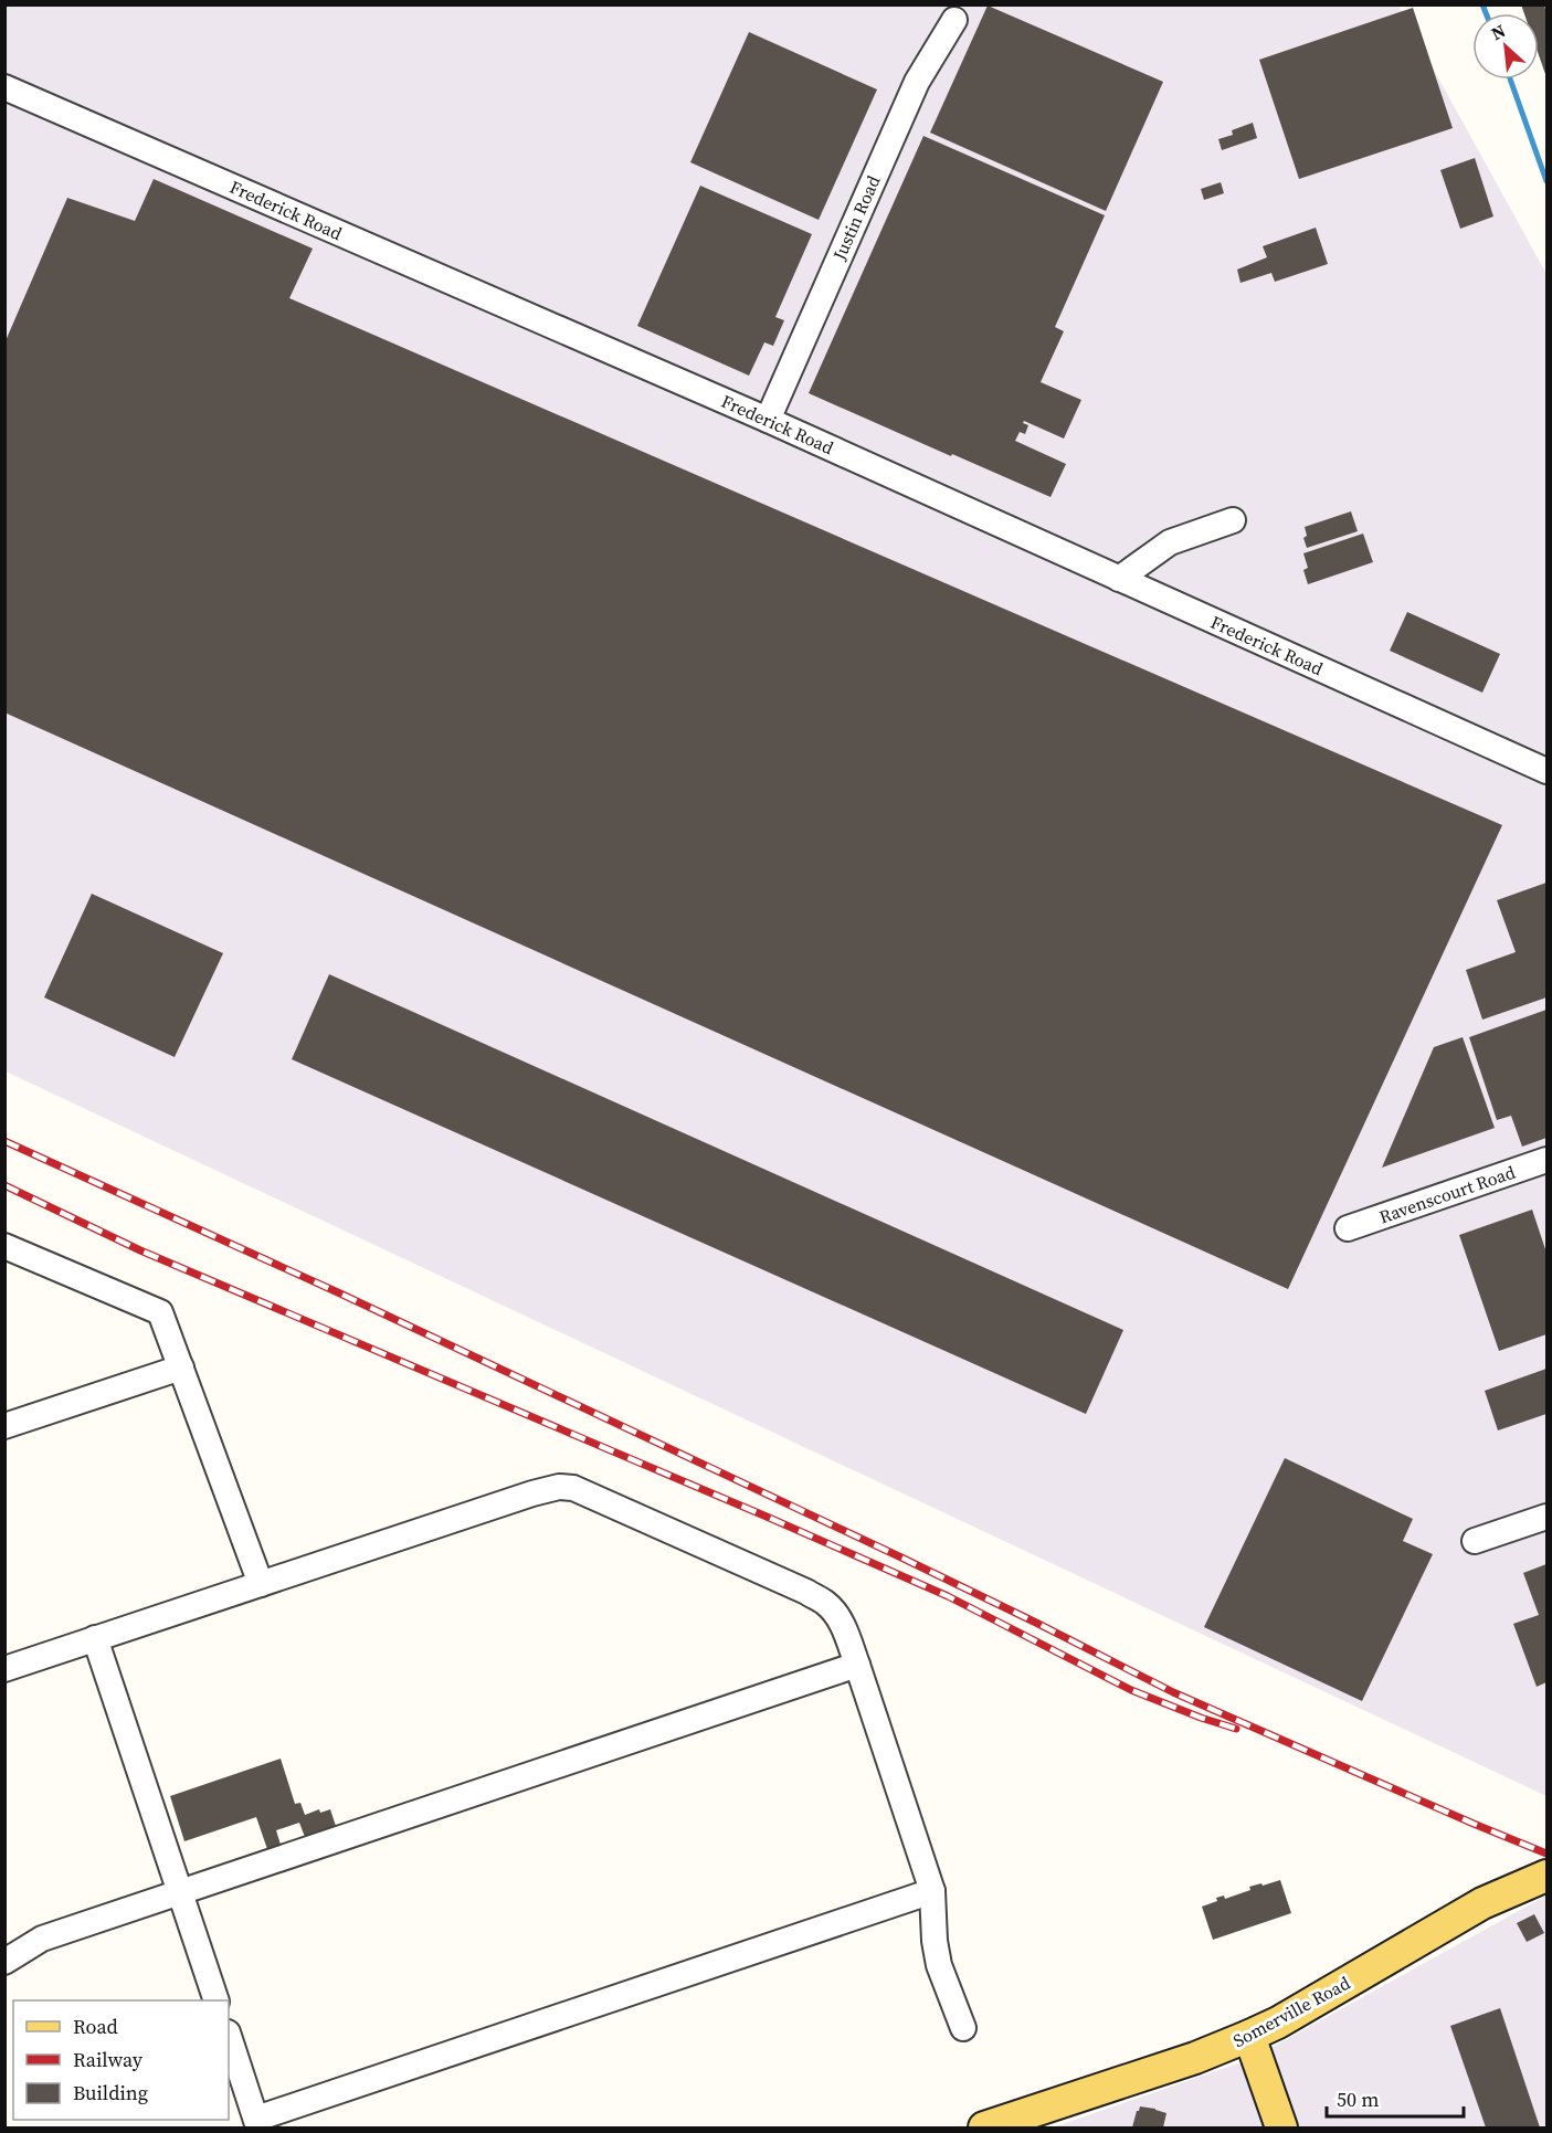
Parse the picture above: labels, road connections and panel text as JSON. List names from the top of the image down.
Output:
{
  "streets": {
    "main road": ["Somerville Road"],
    "street": ["Frederick Road", "Justin Road", "Ravenscourt Road"]
  },
  "crossings": [
    ["Frederick Road", "Justin Road"]
  ],
  "legend": ["Road", "Railway", "Building"],
  "scale_bar": "50 m",
  "north": "top left"
}
